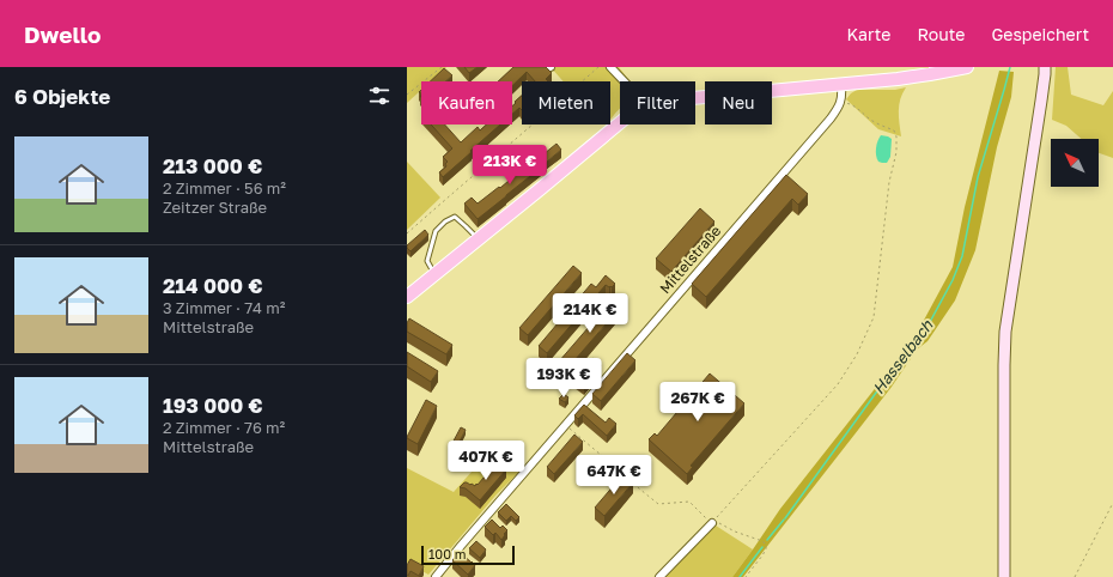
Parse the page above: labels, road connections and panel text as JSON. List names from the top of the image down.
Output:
{
  "streets": {
    "street": ["Mittelstraße"]
  },
  "water": ["Hasselbach"],
  "scale_bar": "100 m",
  "north": "top left",
  "page": {
    "header": "Dwello",
    "nav": ["Karte", "Route", "Gespeichert"],
    "heading": "6 Objekte",
    "chip": [
      "Kaufen",
      "Mieten",
      "Filter",
      "Neu"
    ],
    "list": [
      {
        "name": "213 000 €",
        "note": "2 Zimmer · 56 m² · Zeitzer Straße"
      },
      {
        "name": "214 000 €",
        "note": "3 Zimmer · 74 m² · Mittelstraße"
      },
      {
        "name": "193 000 €",
        "note": "2 Zimmer · 76 m² · Mittelstraße"
      }
    ],
    "price": [
      "213K €",
      "214K €",
      "193K €",
      "267K €",
      "407K €",
      "647K €"
    ],
    "scale": "100 m"
  }
}
